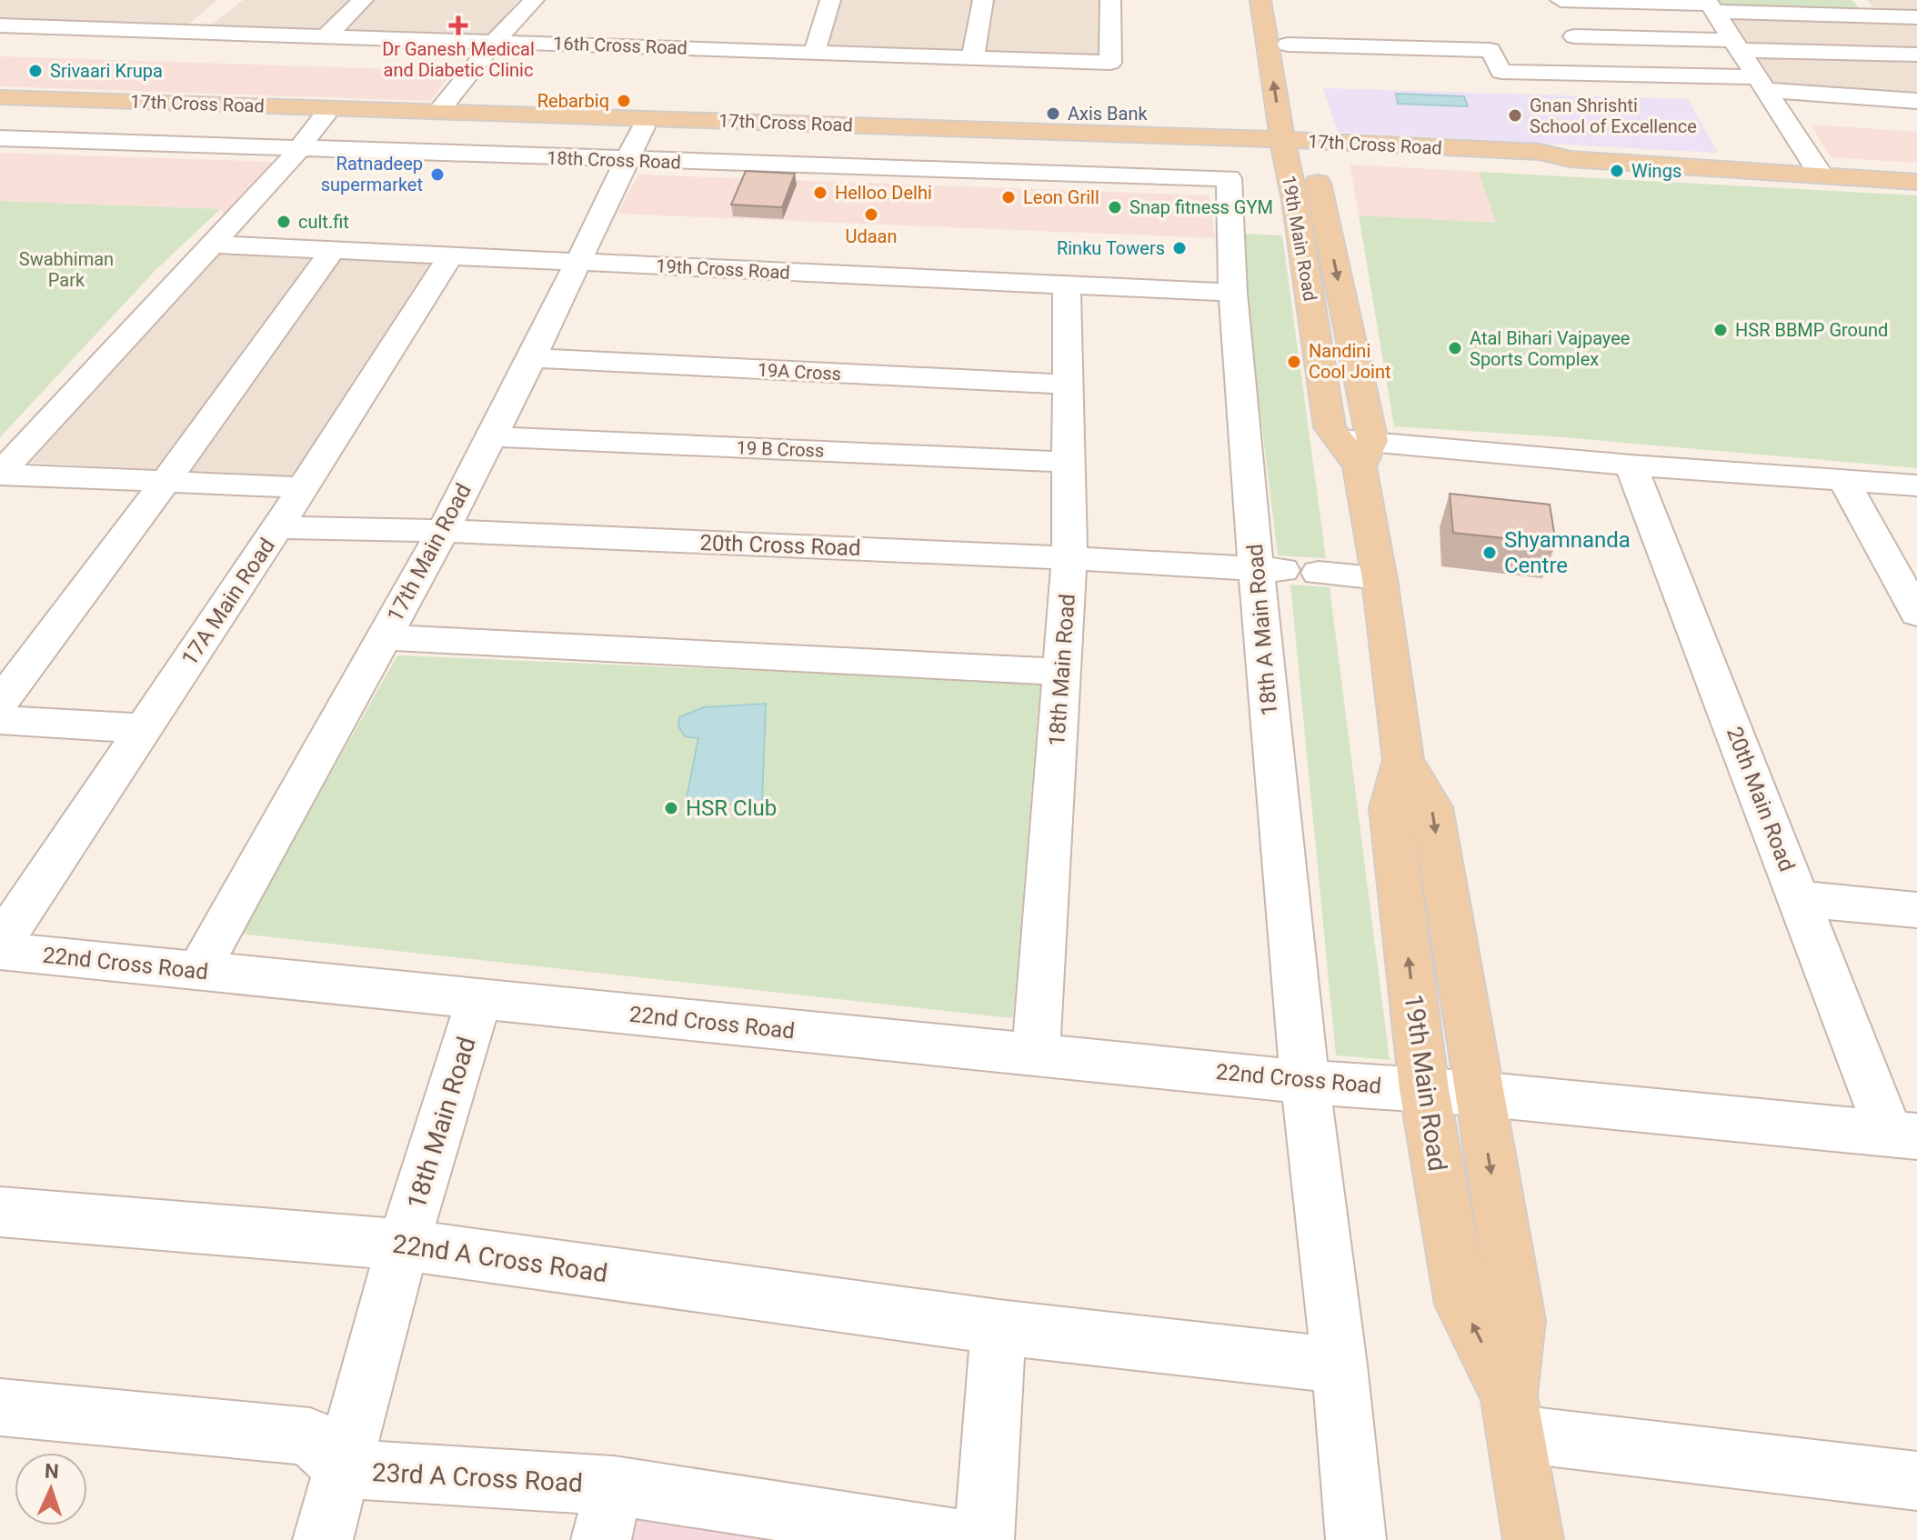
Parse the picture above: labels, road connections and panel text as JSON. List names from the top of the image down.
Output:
{
  "streets": {
    "main road": ["17th Cross Road", "19th Main Road"],
    "street": [
      "16th Cross Road",
      "18th Cross Road",
      "19th Cross Road",
      "19A Cross",
      "19 B Cross",
      "20th Cross Road",
      "17th Main Road",
      "17A Main Road",
      "18th A Main Road",
      "18th Main Road",
      "20th Main Road",
      "22nd Cross Road",
      "22nd A Cross Road",
      "23rd A Cross Road"
    ]
  },
  "crossings": [
    ["17th Cross Road", "18th Cross Road"],
    ["17th Cross Road", "19th Main Road"],
    ["17th Cross Road", "17th Main Road"],
    ["18th Cross Road", "17th Main Road"],
    ["18th Cross Road", "18th A Main Road"],
    ["19th Main Road", "22nd Cross Road"],
    ["19th Cross Road", "17th Main Road"],
    ["19th Cross Road", "17A Main Road"],
    ["19th Cross Road", "18th A Main Road"],
    ["19th Cross Road", "18th Main Road"],
    ["19A Cross", "17th Main Road"],
    ["19A Cross", "18th Main Road"],
    ["19 B Cross", "17th Main Road"],
    ["19 B Cross", "18th Main Road"],
    ["20th Cross Road", "17th Main Road"],
    ["20th Cross Road", "17A Main Road"],
    ["20th Cross Road", "18th A Main Road"],
    ["20th Cross Road", "18th Main Road"],
    ["17th Main Road", "22nd Cross Road"],
    ["18th A Main Road", "22nd Cross Road"],
    ["18th Main Road", "22nd Cross Road"],
    ["18th Main Road", "22nd A Cross Road"],
    ["18th Main Road", "23rd A Cross Road"]
  ],
  "parks": ["Swabhiman Park"],
  "places": {
    "health": ["Dr Ganesh Medical and Diabetic Clinic"],
    "other": [
      "Srivaari Krupa",
      "Rebarbiq",
      "Axis Bank",
      "Gnan Shrishti School of Excellence",
      "Wings",
      "Ratnadeep supermarket",
      "Helloo Delhi",
      "Leon Grill",
      "Snap fitness GYM",
      "Udaan",
      "cult.fit",
      "Rinku Towers",
      "HSR BBMP Ground",
      "Atal Bihari Vajpayee Sports Complex",
      "Nandini Cool Joint",
      "Shyamnanda Centre",
      "HSR Club"
    ]
  },
  "north": "top"
}
